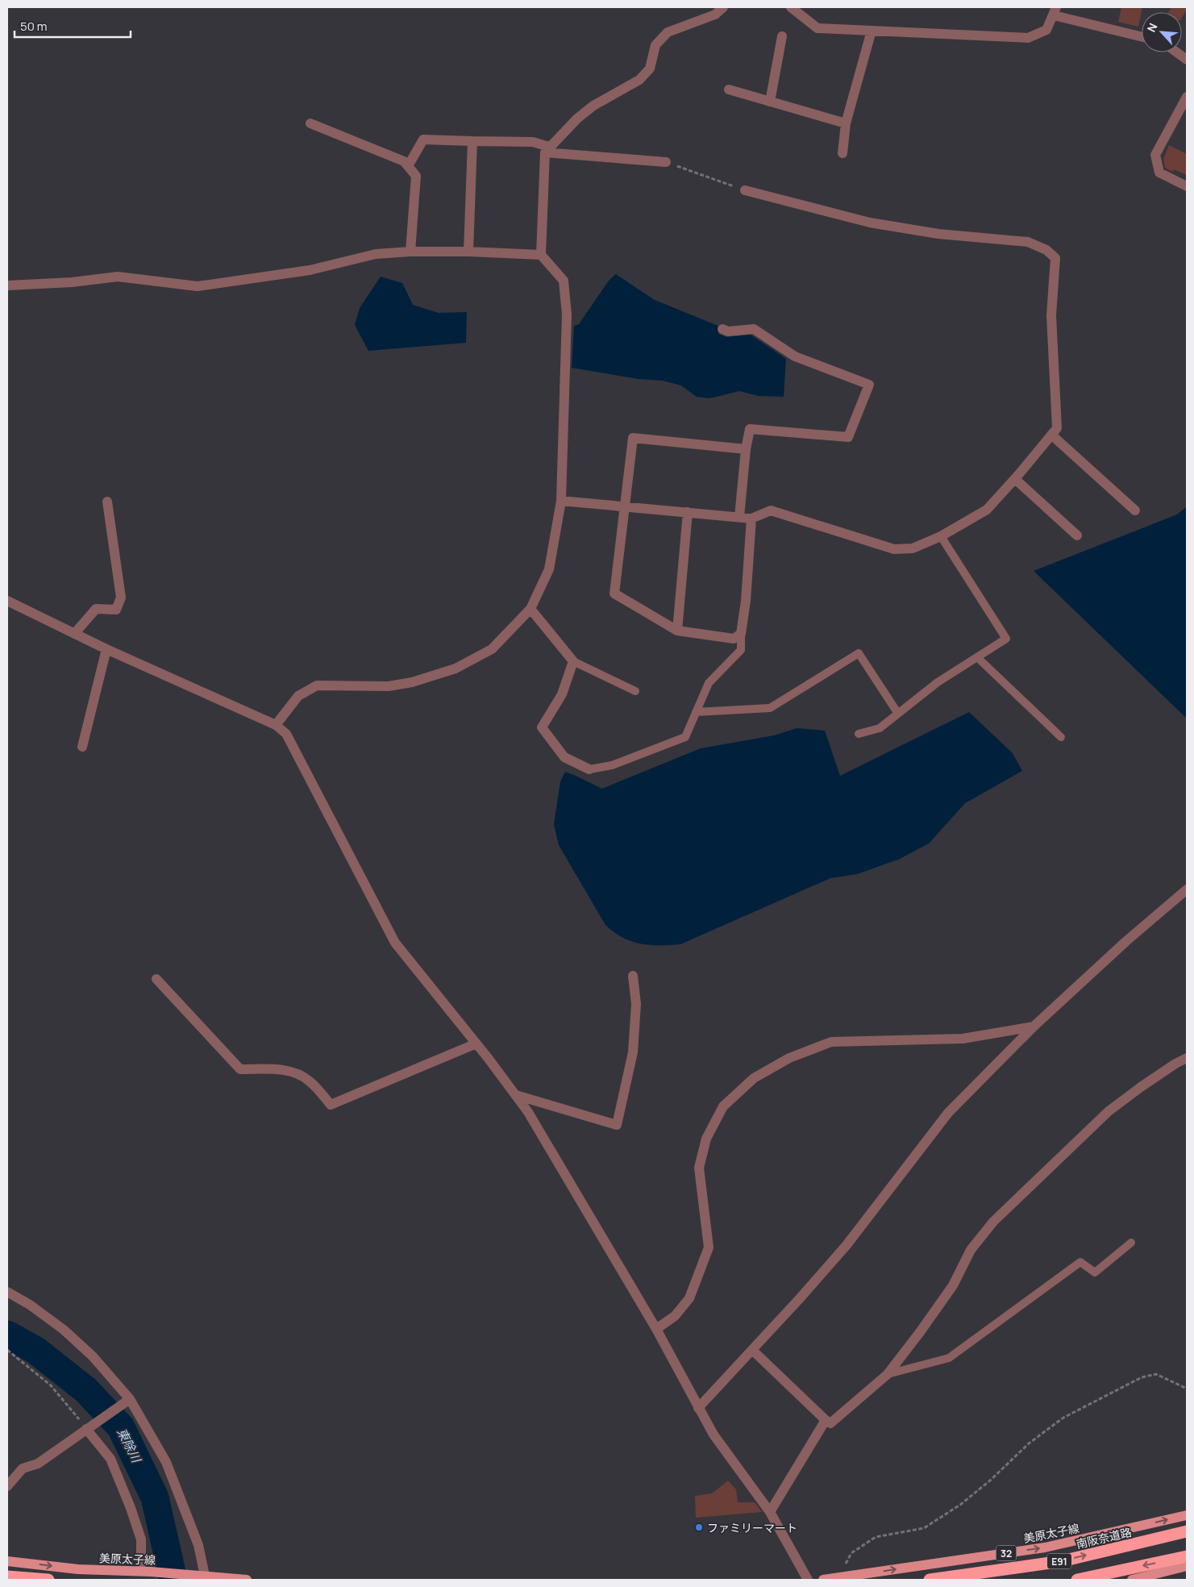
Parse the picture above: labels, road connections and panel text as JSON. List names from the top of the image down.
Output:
{
  "streets": {
    "highway": ["南阪奈道路", "E91"],
    "main road": ["美原太子線", "32"]
  },
  "one_way": ["美原太子線"],
  "water": ["東除川"],
  "places": ["ファミリーマート"],
  "scale_bar": "50 m",
  "north": "top left"
}
